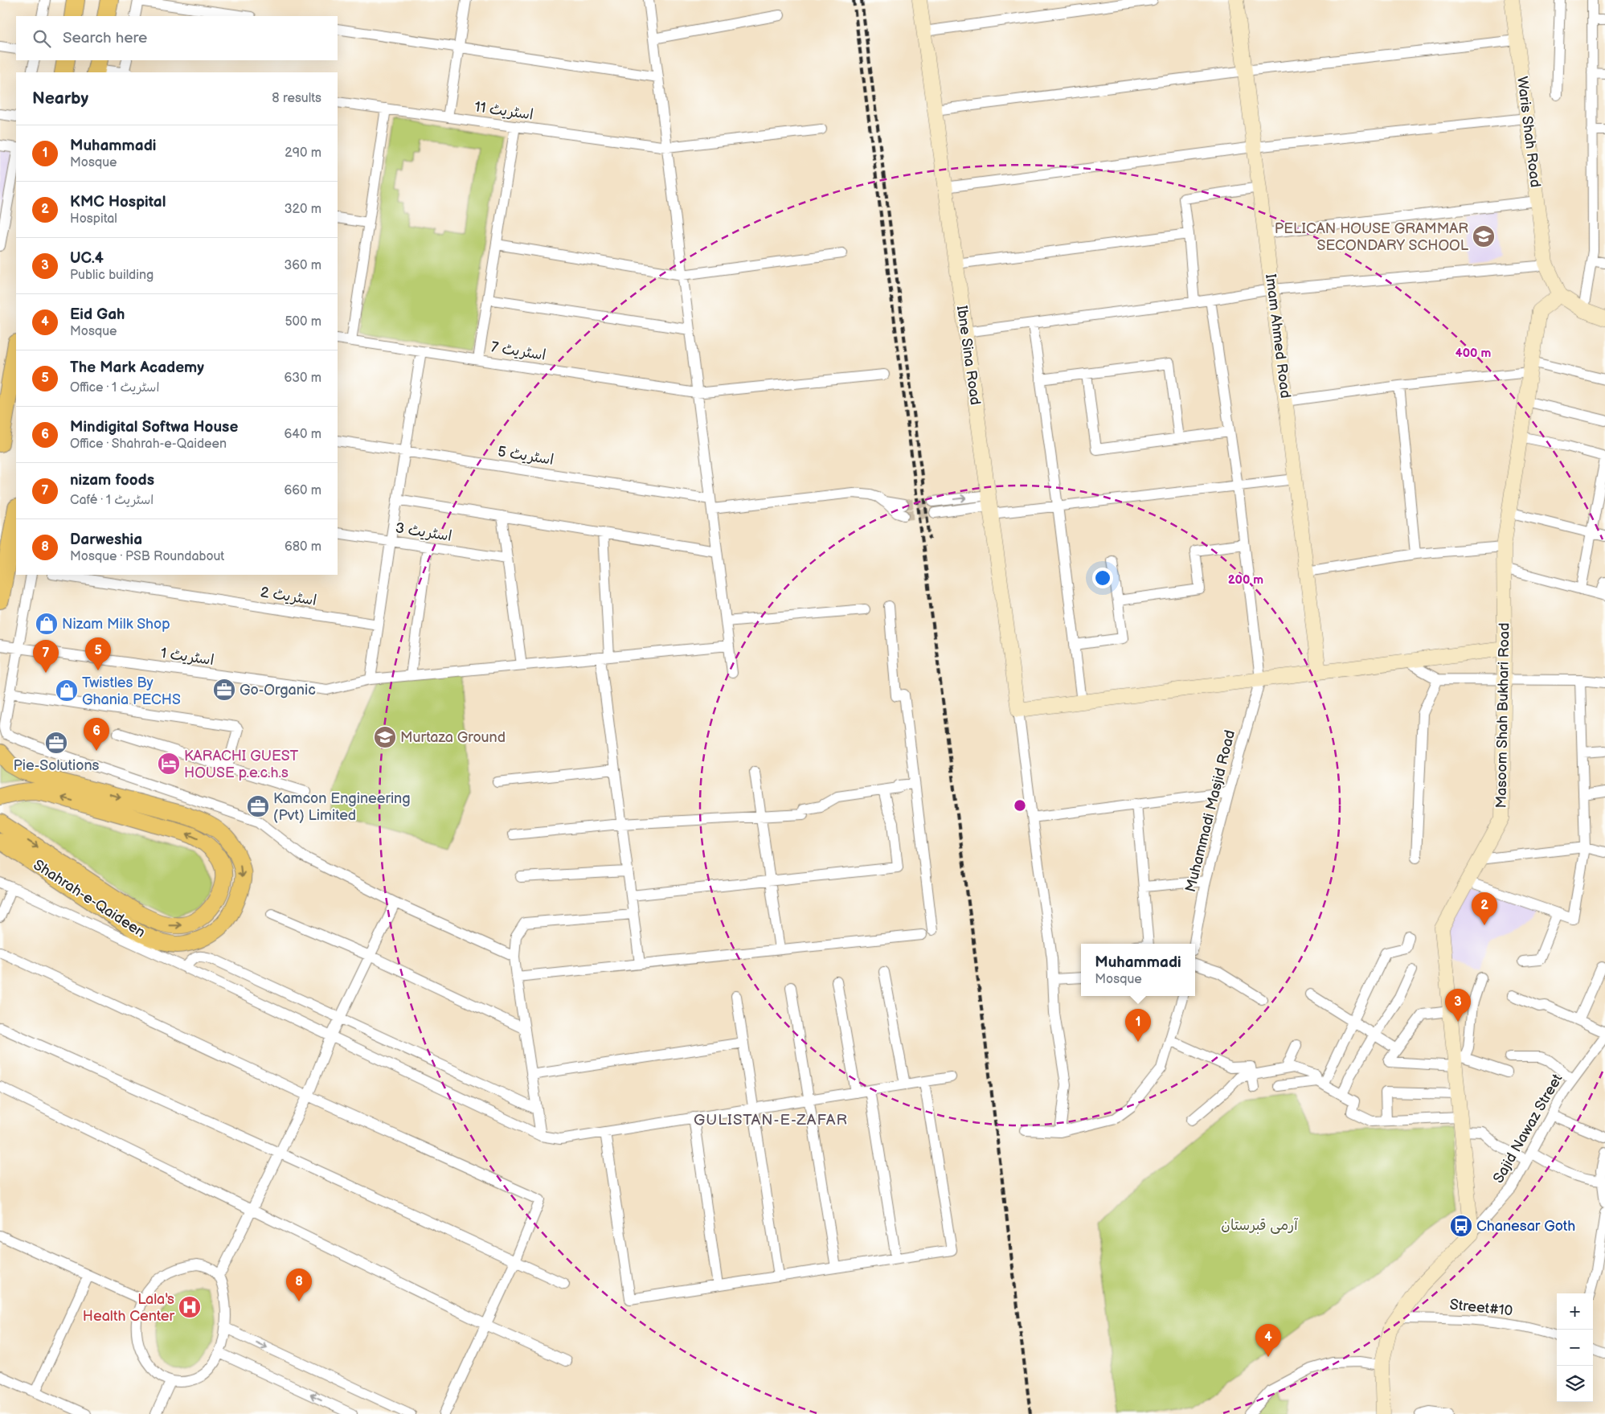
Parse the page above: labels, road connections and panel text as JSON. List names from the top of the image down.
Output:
{
  "streets": {
    "main road": ["Shahrah-e-Qaideen"],
    "street": [
      "اسٹریٹ 11",
      "Waris Shah Road",
      "Imam Ahmed Road",
      "اسٹریٹ 7",
      "Ibne Sina Road",
      "اسٹریٹ 5",
      "اسٹریٹ 3",
      "اسٹریٹ 2",
      "اسٹریٹ 1",
      "Masoom Shah Bukhari Road",
      "Muhammadi Masjid Road",
      "Sajid Nawaz Street",
      "Street#10"
    ]
  },
  "crossings": [
    ["Waris Shah Road", "Masoom Shah Bukhari Road"],
    ["Masoom Shah Bukhari Road", "Sajid Nawaz Street"]
  ],
  "districts": ["GULISTAN-E-ZAFAR"],
  "parks": ["آرمی قبرستان"],
  "places": {
    "school or university": ["PELICAN HOUSE GRAMMAR SECONDARY SCHOOL", "Murtaza Ground"],
    "shop": ["Nizam Milk Shop", "Twistles By Ghania PECHS"],
    "office": ["Go-Organic", "Pie-Solutions", "Kamcon Engineering (Pvt) Limited"],
    "hotel": ["KARACHI GUEST HOUSE p.e.c.h.s"],
    "bus stop": ["Chanesar Goth"],
    "hospital": ["Lala's Health Center"]
  },
  "page": {
    "search": "Search here",
    "heading": ["Nearby", "8 results"],
    "list": [
      {
        "mark": "1",
        "name": "Muhammadi",
        "note": "Mosque",
        "value": "290 m"
      },
      {
        "mark": "2",
        "name": "KMC Hospital",
        "note": "Hospital",
        "value": "320 m"
      },
      {
        "mark": "3",
        "name": "UC.4",
        "note": "Public building",
        "value": "360 m"
      },
      {
        "mark": "4",
        "name": "Eid Gah",
        "note": "Mosque",
        "value": "500 m"
      },
      {
        "mark": "5",
        "name": "The Mark Academy",
        "note": "Office · اسٹریٹ 1",
        "value": "630 m"
      },
      {
        "mark": "6",
        "name": "Mindigital Softwa House",
        "note": "Office · Shahrah-e-Qaideen",
        "value": "640 m"
      },
      {
        "mark": "7",
        "name": "nizam foods",
        "note": "Café · اسٹریٹ 1",
        "value": "660 m"
      },
      {
        "mark": "8",
        "name": "Darweshia",
        "note": "Mosque · PSB Roundabout",
        "value": "680 m"
      }
    ],
    "pins": [
      "5",
      "7",
      "6",
      "2",
      "3",
      "1",
      "8",
      "4"
    ],
    "popup": ["Muhammadi", "Mosque"],
    "map_buttons": ["+", "−"]
  },
  "rings": ["400 m", "200 m"]
}
